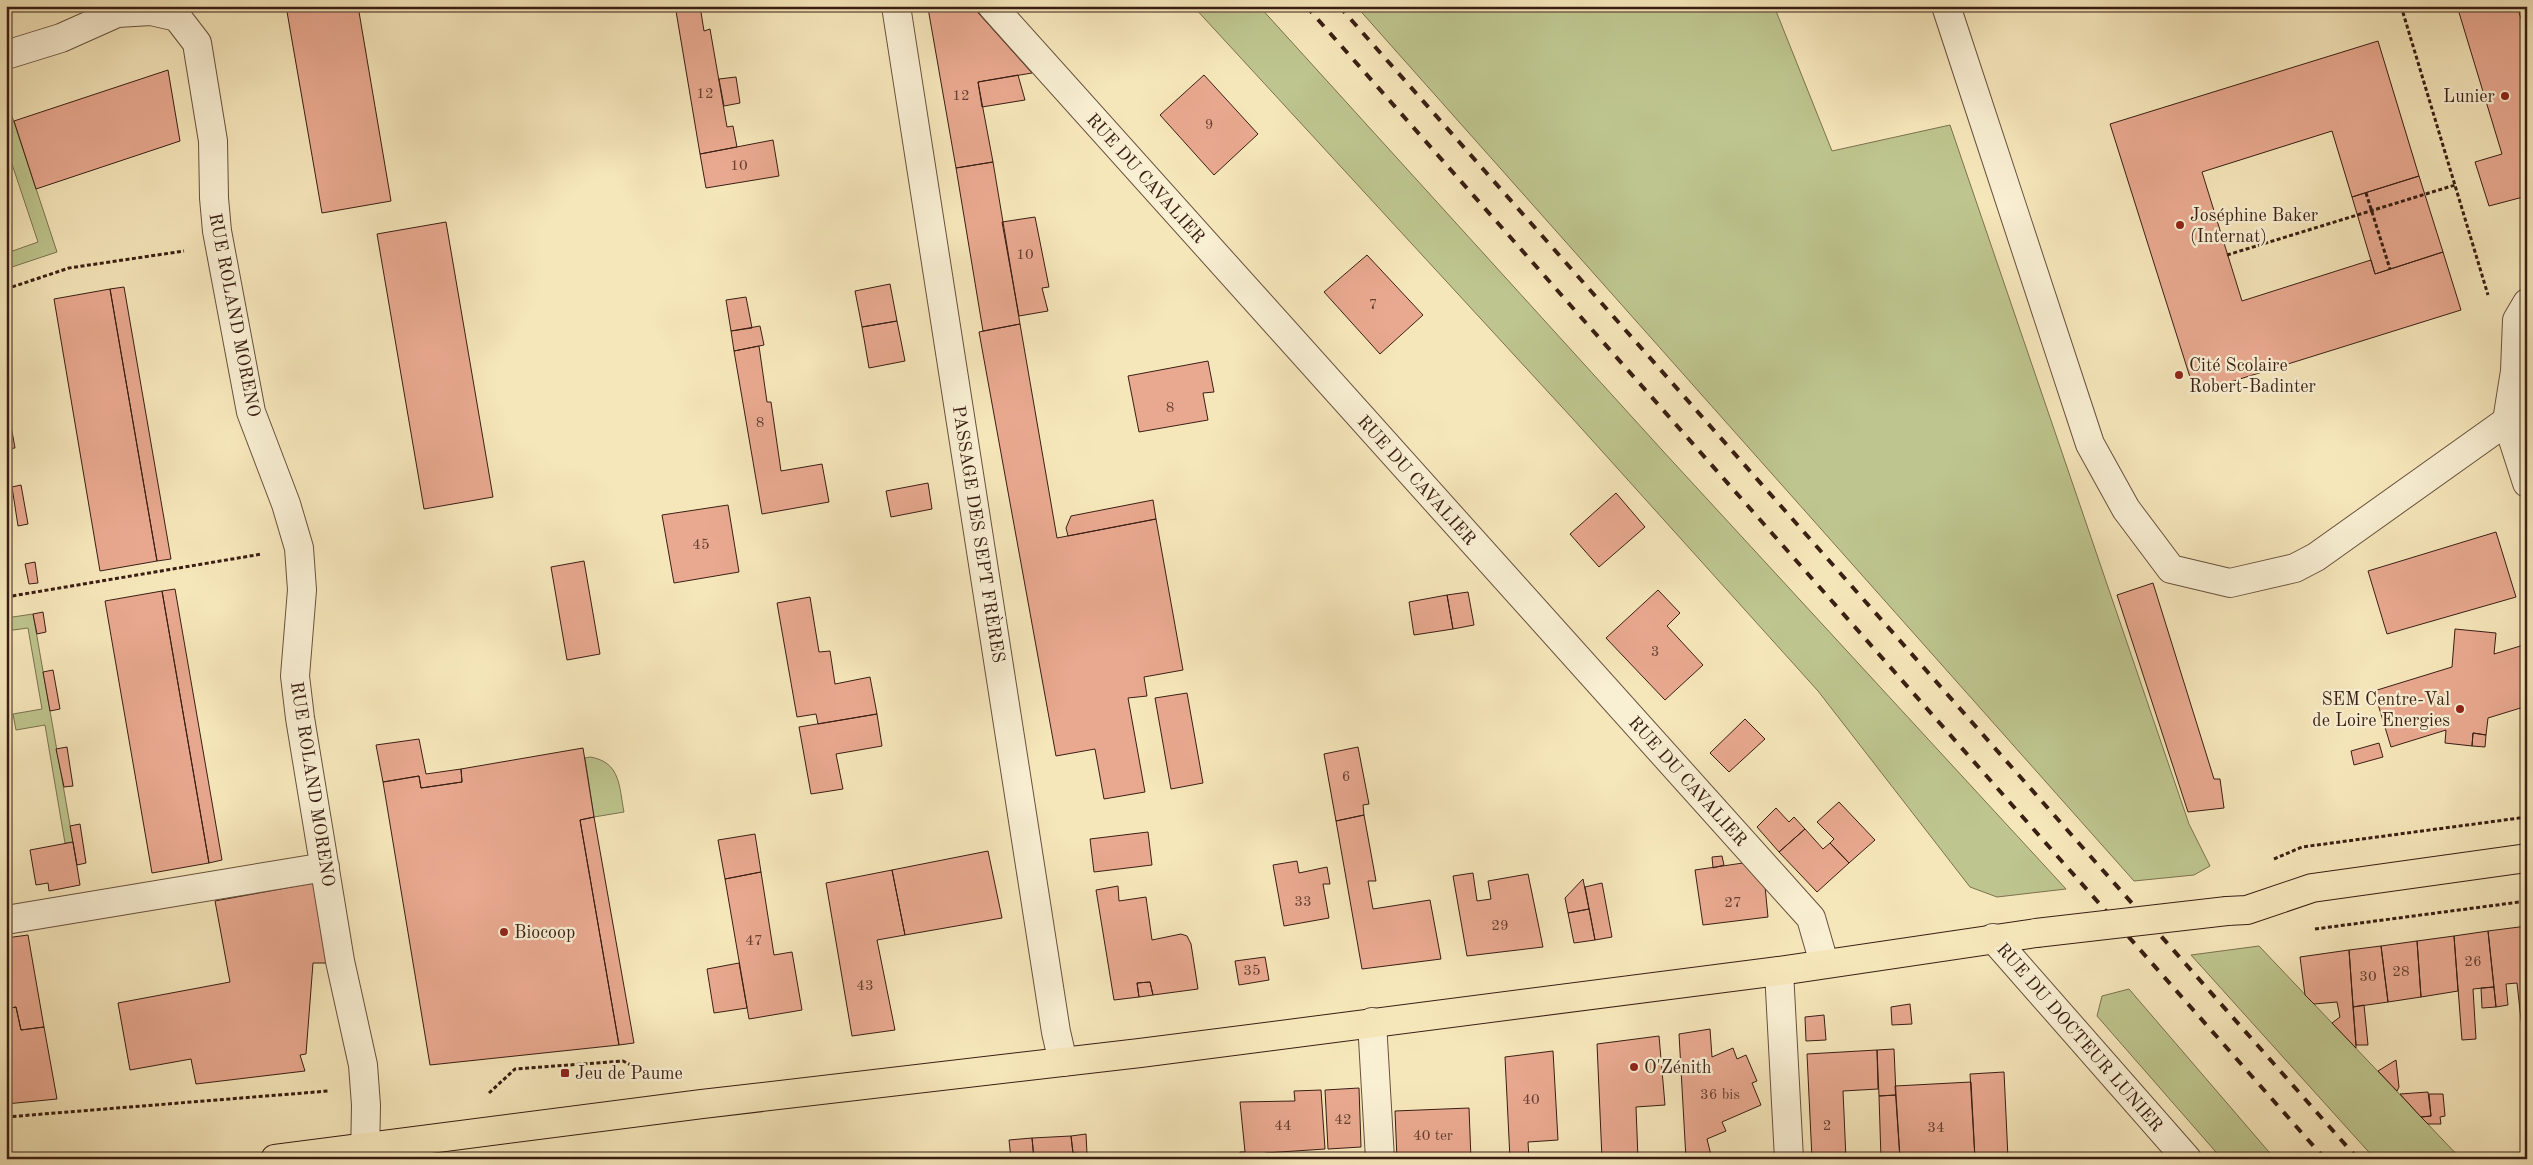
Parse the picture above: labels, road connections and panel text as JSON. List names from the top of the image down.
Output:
{
  "streets": {
    "street": [
      "RUE DU CAVALIER",
      "RUE ROLAND MORENO",
      "PASSAGE DES SEPT FRÈRES",
      "RUE DU DOCTEUR LUNIER"
    ]
  },
  "places": {
    "other": [
      "Lunier",
      "Joséphine Baker (Internat)",
      "Cité Scolaire Robert-Badinter",
      "SEM Centre-Val de Loire Energies",
      "Biocoop",
      "O'Zénith"
    ],
    "transit": ["Jeu de Paume"]
  },
  "house_numbers": [
    "12",
    "12",
    "9",
    "10",
    "10",
    "7",
    "8",
    "8",
    "45",
    "3",
    "6",
    "33",
    "27",
    "29",
    "47",
    "26",
    "35",
    "28",
    "30",
    "43",
    "36 bis",
    "40",
    "42",
    "44",
    "2",
    "34",
    "40 ter"
  ]
}
